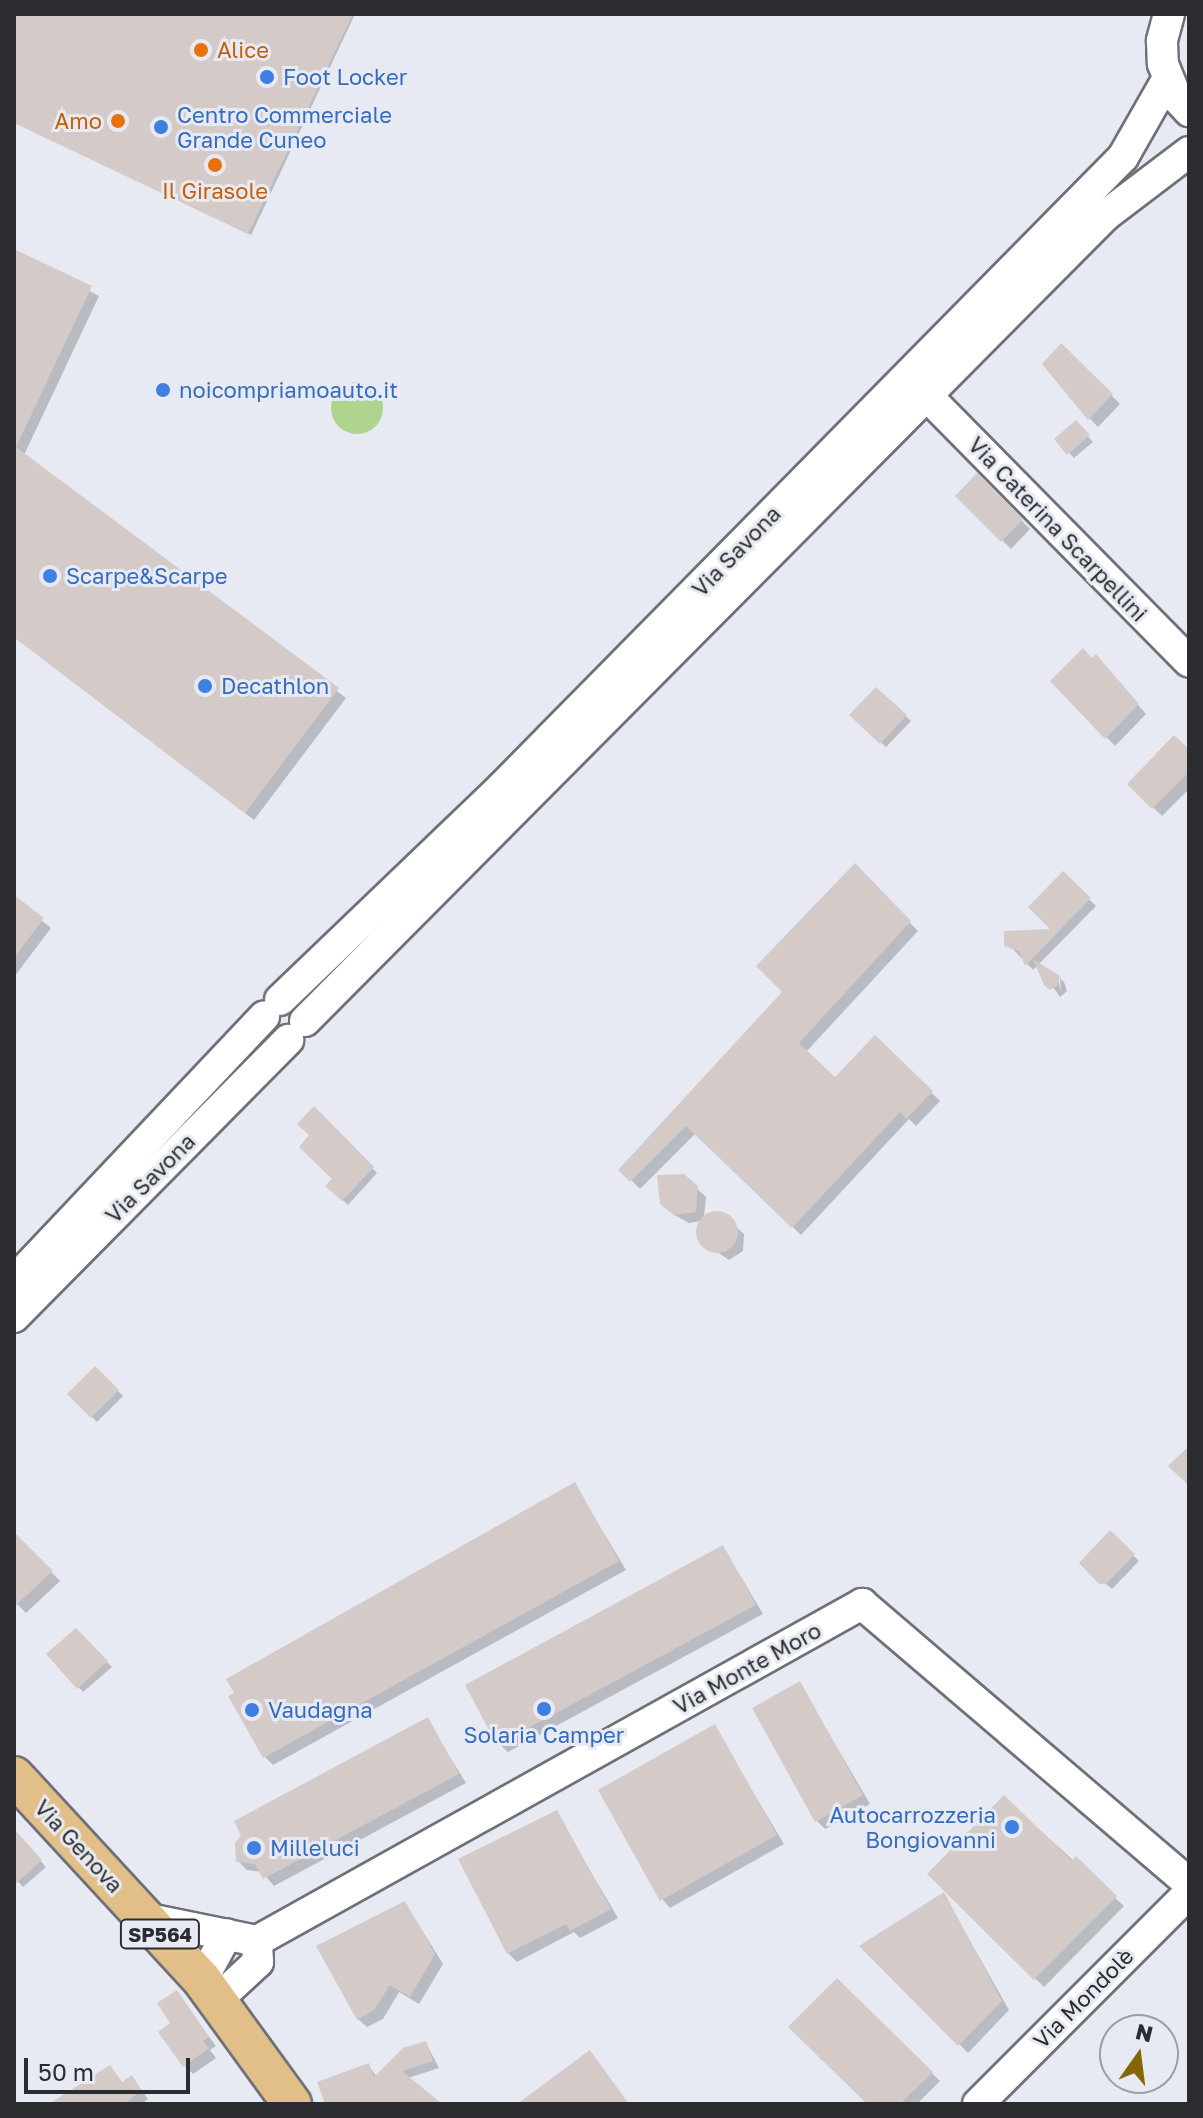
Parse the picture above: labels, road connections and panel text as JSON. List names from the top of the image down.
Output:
{
  "streets": {
    "main road": ["Via Genova", "SP564"],
    "street": [
      "Via Caterina Scarpellini",
      "Via Savona",
      "Via Monte Moro",
      "Via Mondolè"
    ]
  },
  "crossings": [
    ["Via Caterina Scarpellini", "Via Savona"]
  ],
  "places": [
    "Alice",
    "Foot Locker",
    "Amo",
    "Centro Commerciale Grande Cuneo",
    "Il Girasole",
    "noicompriamoauto.it",
    "Scarpe&Scarpe",
    "Decathlon",
    "Solaria Camper",
    "Vaudagna",
    "Autocarrozzeria Bongiovanni",
    "Milleluci"
  ],
  "scale_bar": "50 m",
  "north": "top"
}
